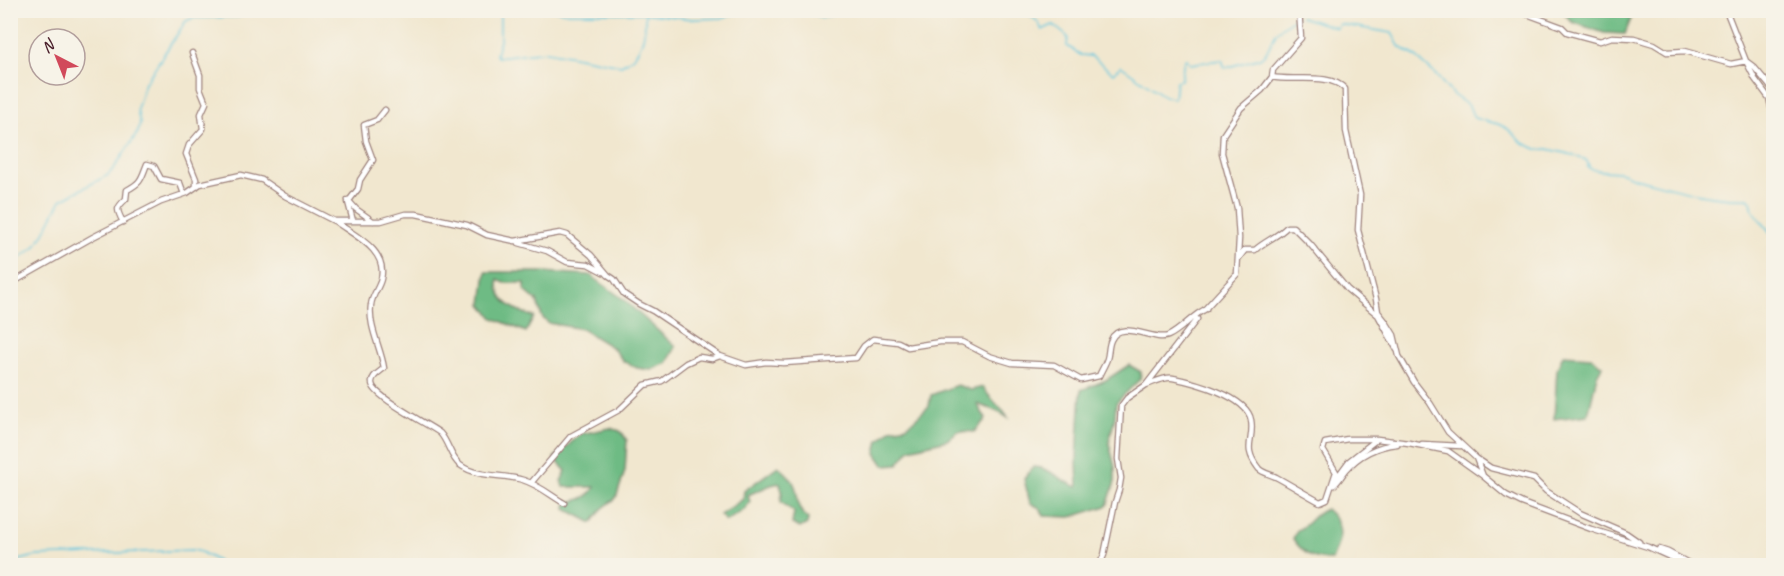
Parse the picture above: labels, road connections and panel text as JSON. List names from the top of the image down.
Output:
{
  "north": "top left"
}
